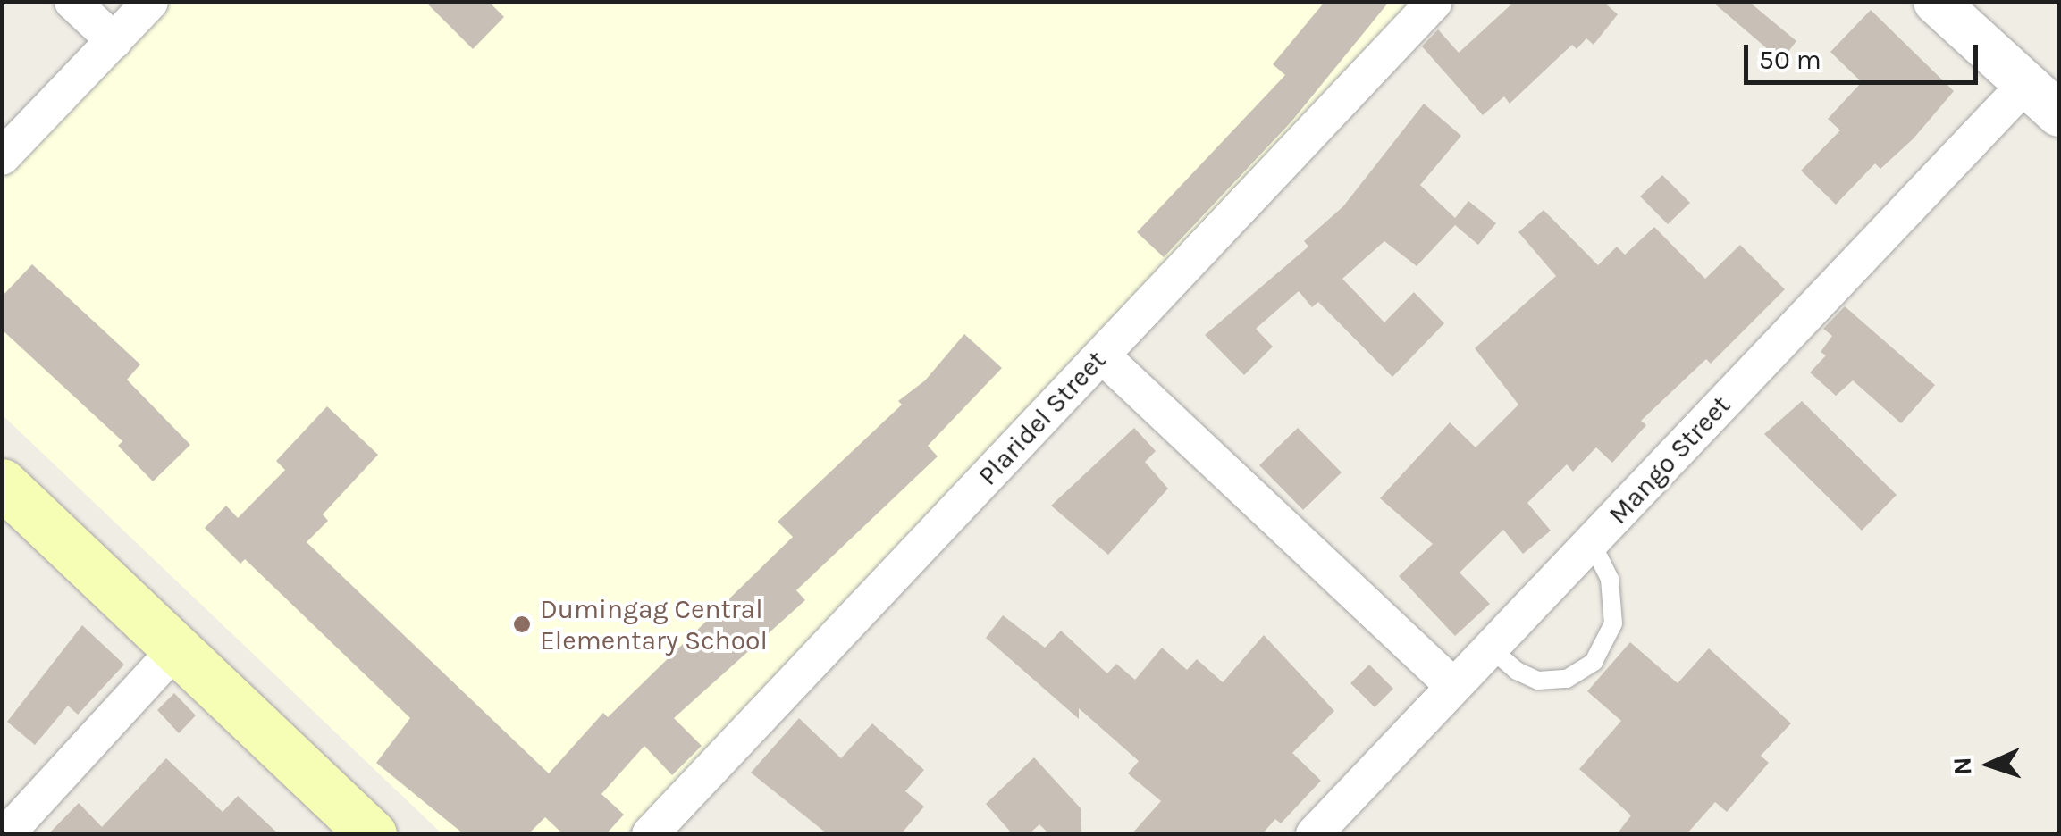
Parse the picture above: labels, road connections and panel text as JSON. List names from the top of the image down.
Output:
{
  "streets": {
    "street": ["Plaridel Street", "Mango Street"]
  },
  "places": ["Dumingag Central Elementary School"],
  "scale_bar": "50 m",
  "north": "left"
}
